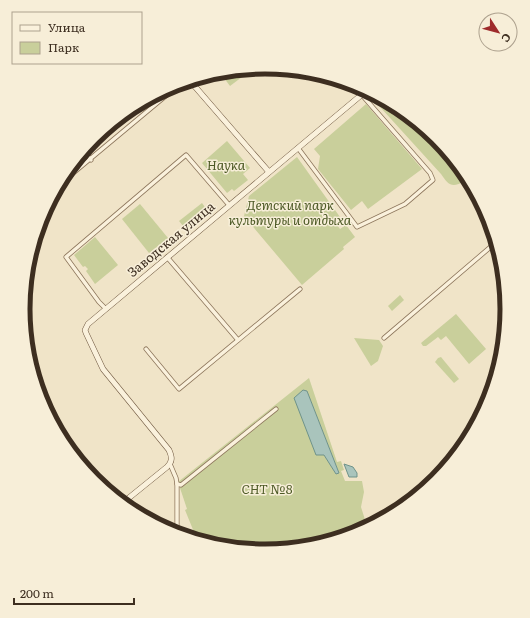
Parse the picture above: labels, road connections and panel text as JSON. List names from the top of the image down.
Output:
{
  "streets": {
    "street": ["Заводская улица"]
  },
  "parks": ["Наука", "Детский парк культуры и отдыха", "СНТ №8"],
  "legend": ["Улица", "Парк"],
  "scale_bar": "200 m",
  "north": "bottom right"
}
